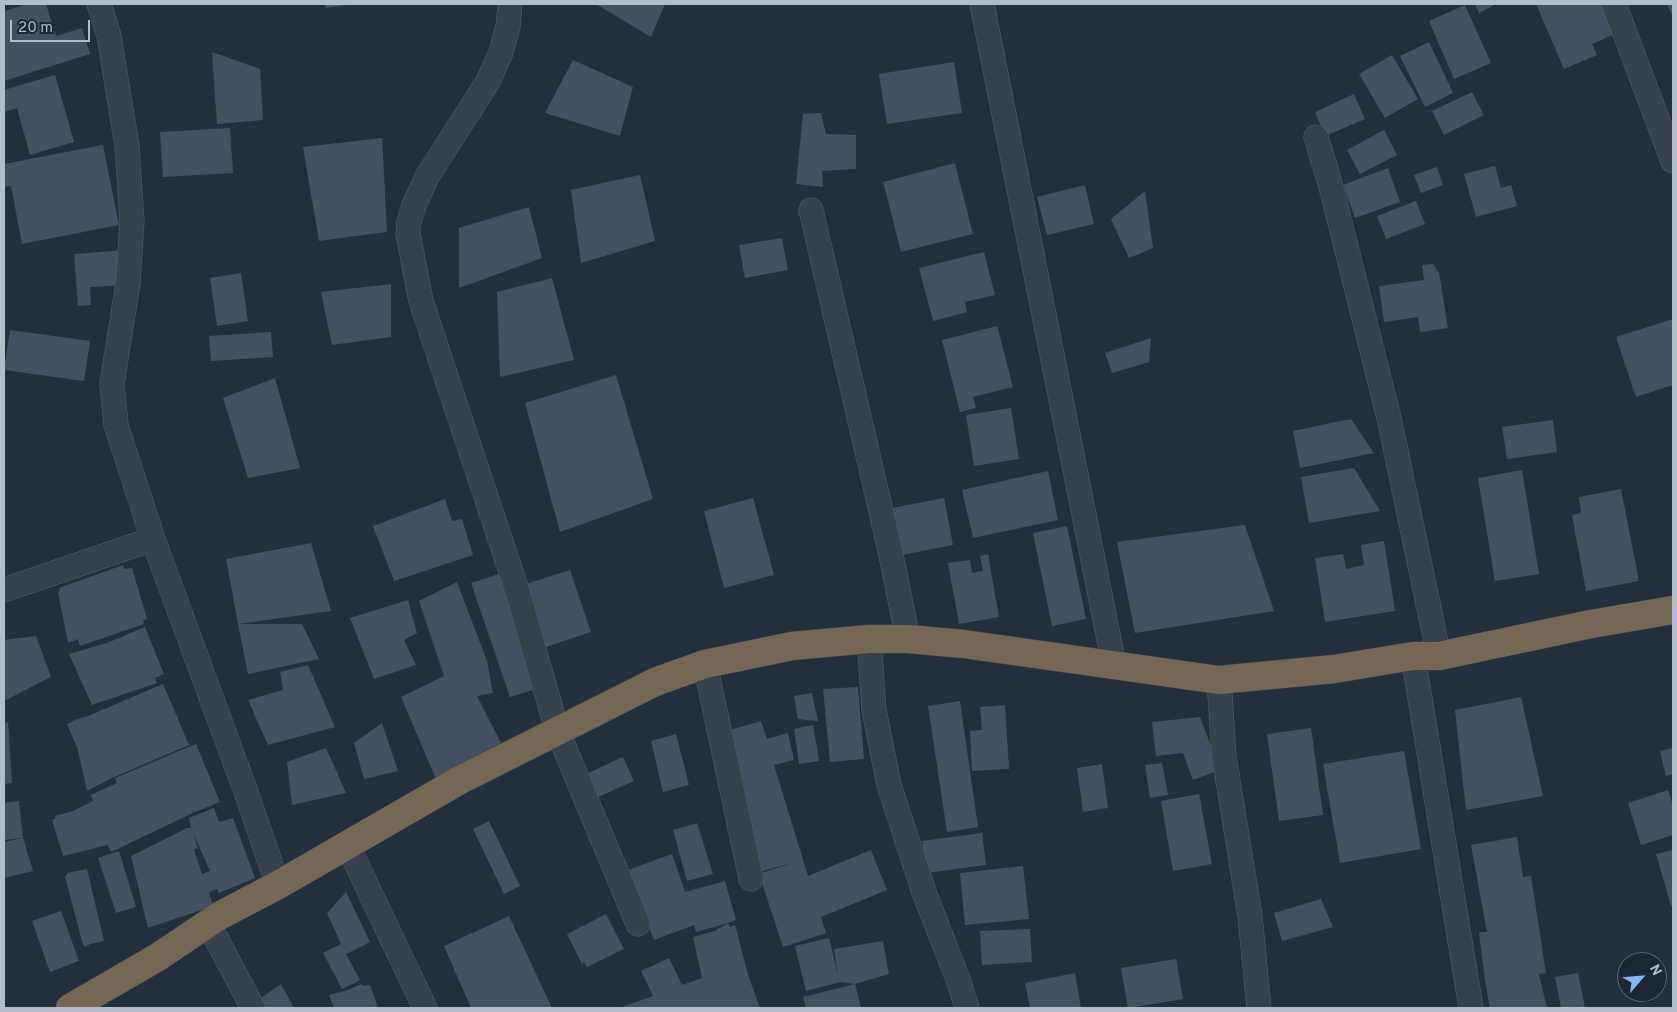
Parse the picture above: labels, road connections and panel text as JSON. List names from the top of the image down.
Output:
{
  "scale_bar": "20 m",
  "north": "top right"
}
